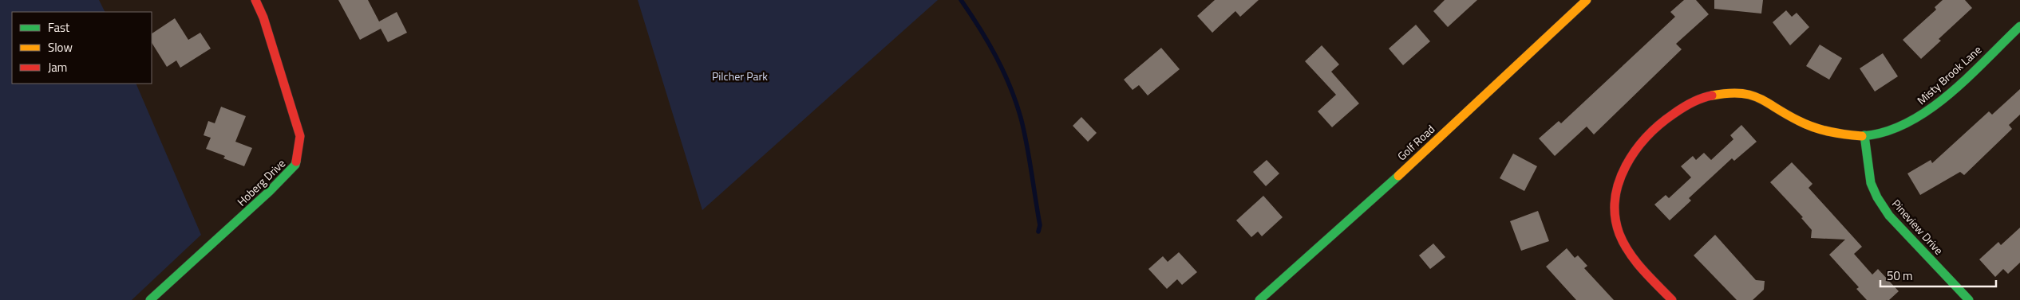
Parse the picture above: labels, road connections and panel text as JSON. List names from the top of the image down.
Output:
{
  "streets": {
    "street": [
      "Misty Brook Lane",
      "Golf Road",
      "Hoberg Drive",
      "Pineview Drive"
    ]
  },
  "crossings": [
    ["Misty Brook Lane", "Pineview Drive"]
  ],
  "parks": ["Pilcher Park"],
  "legend": ["Fast", "Slow", "Jam"],
  "scale_bar": "50 m"
}
